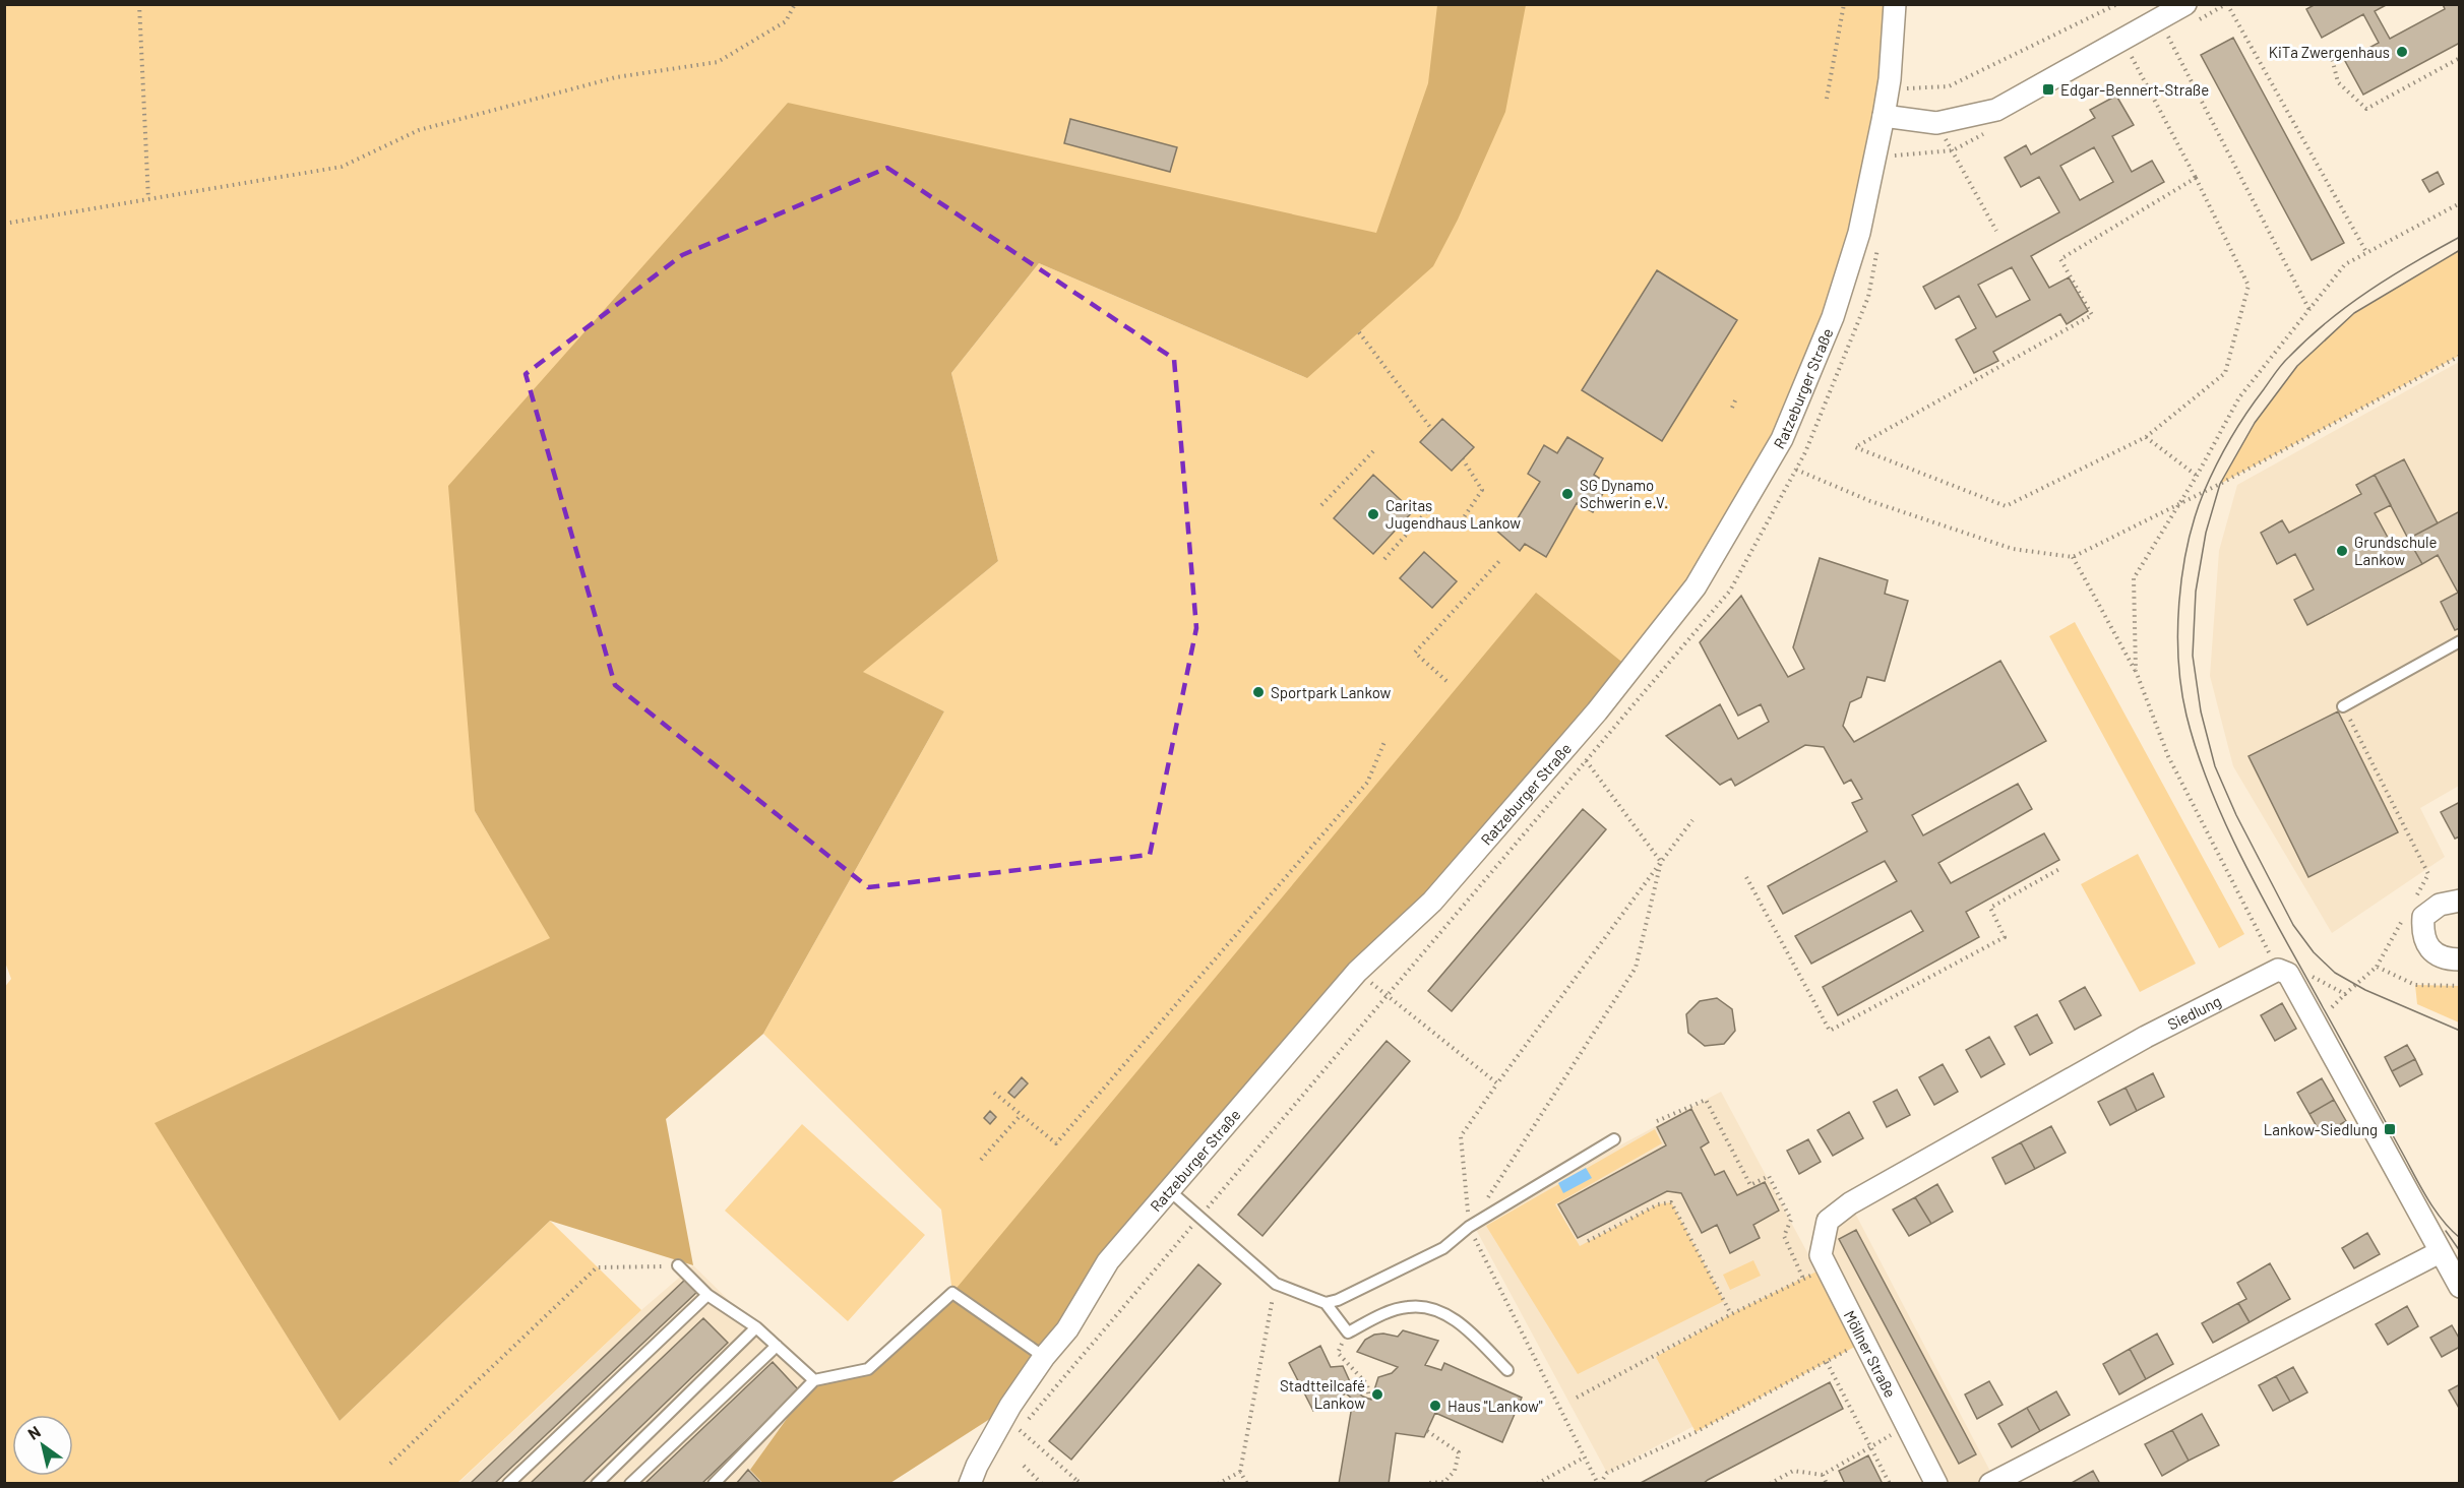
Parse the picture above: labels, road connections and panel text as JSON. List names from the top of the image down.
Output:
{
  "streets": {
    "street": ["Ratzeburger Straße", "Siedlung", "Möllner Straße"]
  },
  "crossings": [
    ["Siedlung", "Möllner Straße"]
  ],
  "places": {
    "other": [
      "KiTa Zwergenhaus",
      "SG Dynamo Schwerin e.V.",
      "Caritas Jugendhaus Lankow",
      "Grundschule Lankow",
      "Sportpark Lankow",
      "Stadtteilcafé Lankow",
      "Haus \"Lankow\""
    ],
    "transit": ["Edgar-Bennert-Straße", "Lankow-Siedlung"]
  },
  "north": "top left"
}
